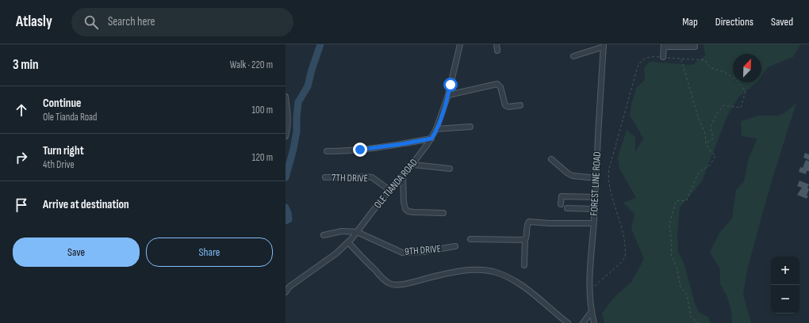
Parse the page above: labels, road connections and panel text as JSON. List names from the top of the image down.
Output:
{
  "streets": {
    "street": [
      "7TH DRIVE",
      "OLE TIANDA ROAD",
      "FOREST LINE ROAD",
      "9TH DRIVE"
    ]
  },
  "crossings": [
    ["7TH DRIVE", "OLE TIANDA ROAD"],
    ["OLE TIANDA ROAD", "9TH DRIVE"]
  ],
  "north": "top right",
  "page": {
    "header": "Atlasly",
    "search": "Search here",
    "nav": ["Map", "Directions", "Saved"],
    "heading": ["3 min", "Walk · 220 m"],
    "list": [
      ["Continue", "Ole Tianda Road", "100 m"],
      ["Turn right", "4th Drive", "120 m"],
      "Arrive at destination"
    ],
    "buttons": ["Save", "Share"],
    "map_buttons": ["+", "−"]
  }
}
